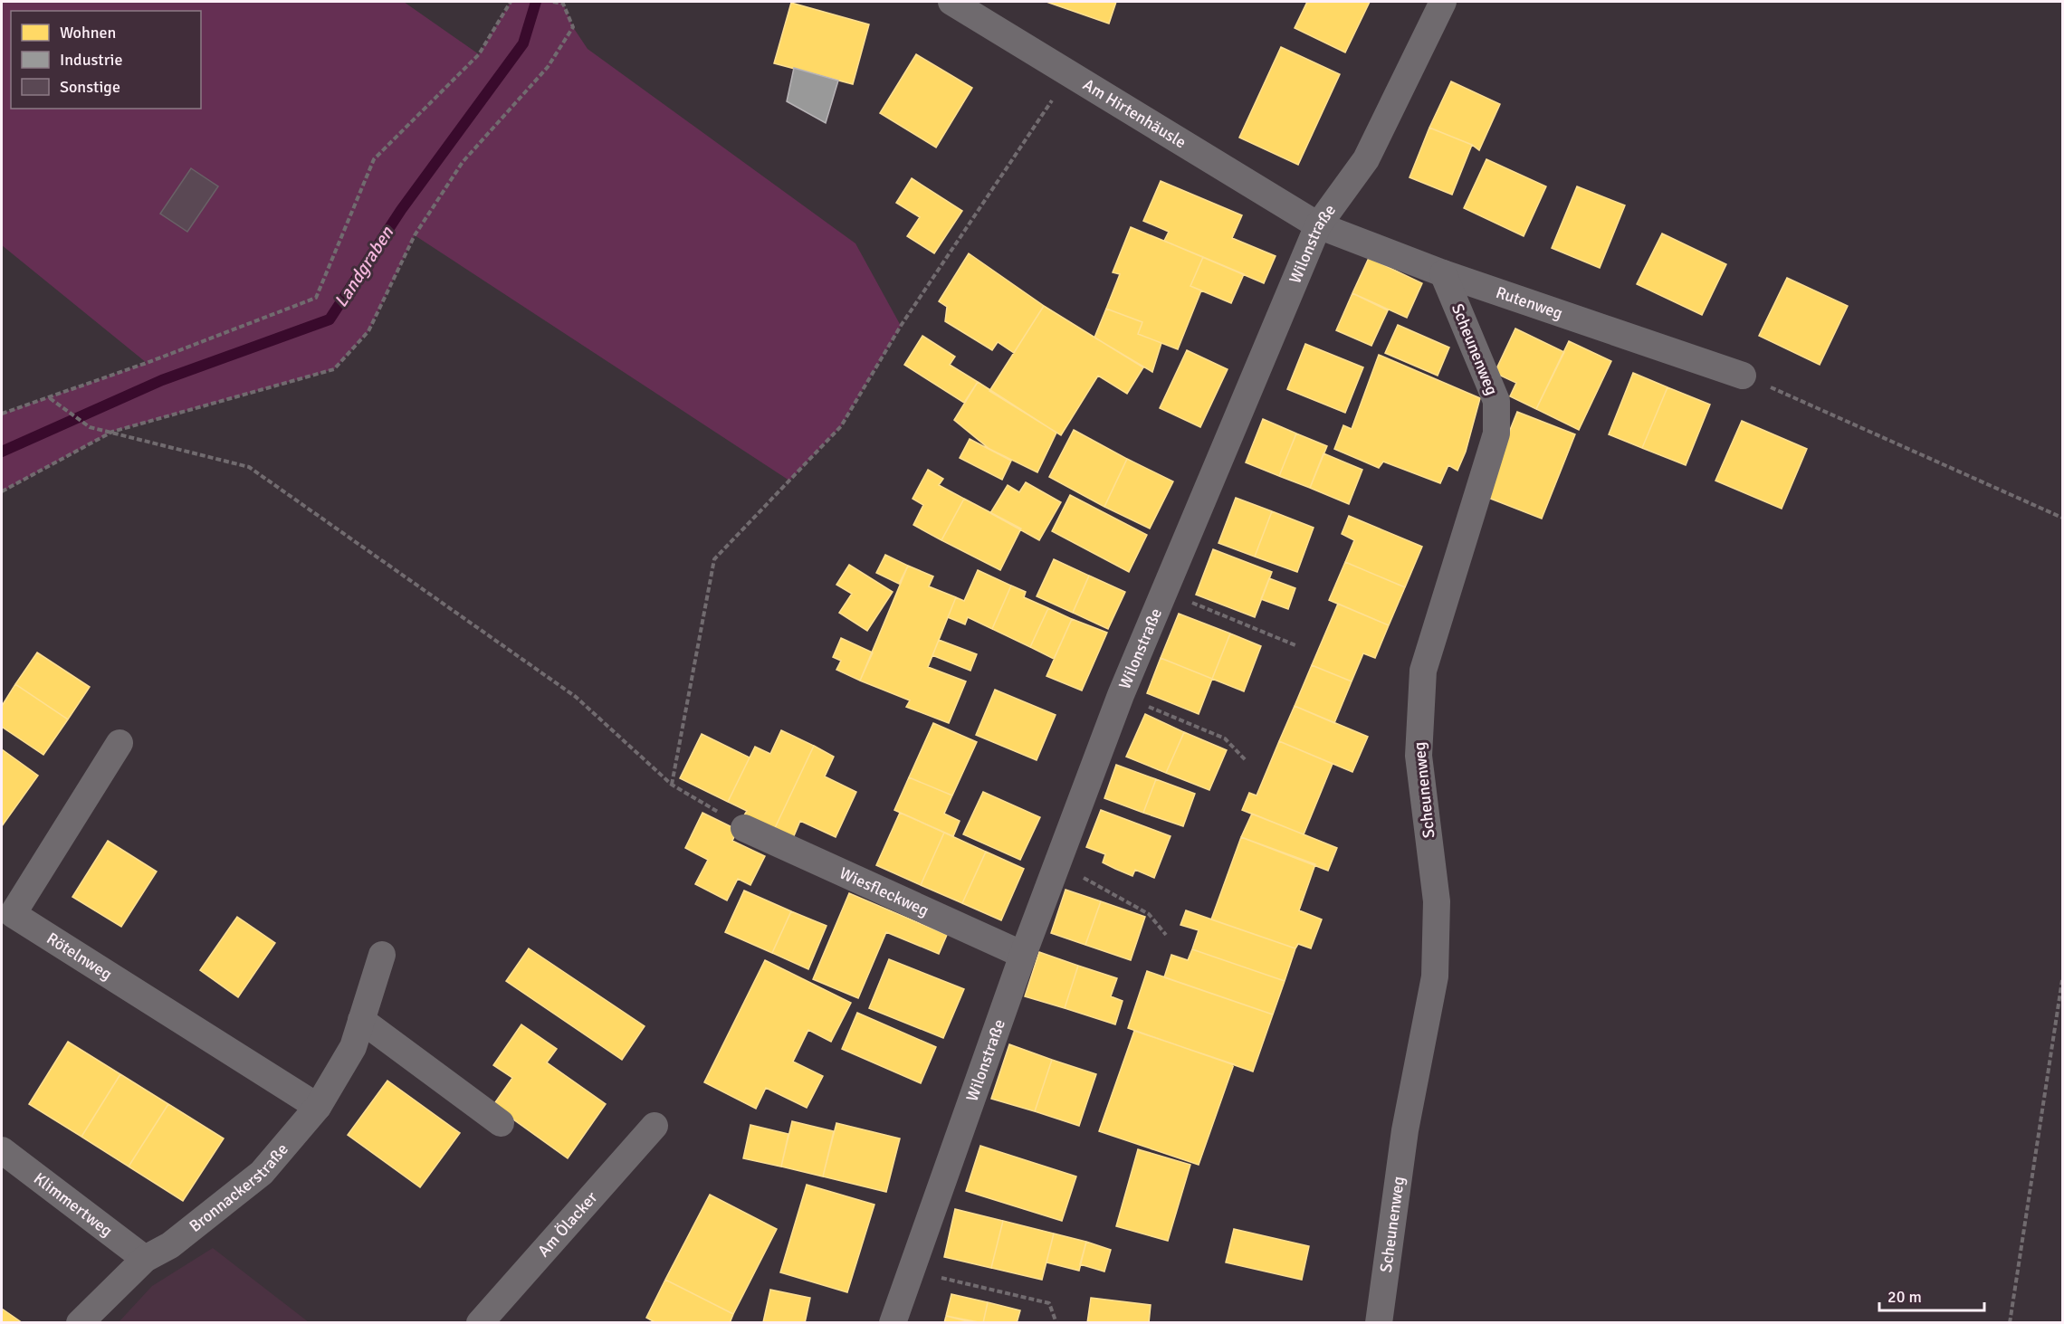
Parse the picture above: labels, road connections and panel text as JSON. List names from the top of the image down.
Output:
{
  "streets": {
    "street": [
      "Am Hirtenhäusle",
      "Wilonstraße",
      "Rutenweg",
      "Scheunenweg",
      "Wiesfleckweg",
      "Rötelnweg",
      "Bronnackerstraße",
      "Klimmertweg",
      "Am Ölacker"
    ]
  },
  "crossings": [
    ["Am Hirtenhäusle", "Wilonstraße"],
    ["Am Hirtenhäusle", "Rutenweg"],
    ["Wilonstraße", "Rutenweg"],
    ["Wilonstraße", "Wiesfleckweg"],
    ["Rutenweg", "Scheunenweg"],
    ["Rötelnweg", "Bronnackerstraße"],
    ["Bronnackerstraße", "Klimmertweg"]
  ],
  "water": ["Landgraben"],
  "legend": ["Wohnen", "Industrie", "Sonstige"],
  "scale_bar": "20 m"
}
